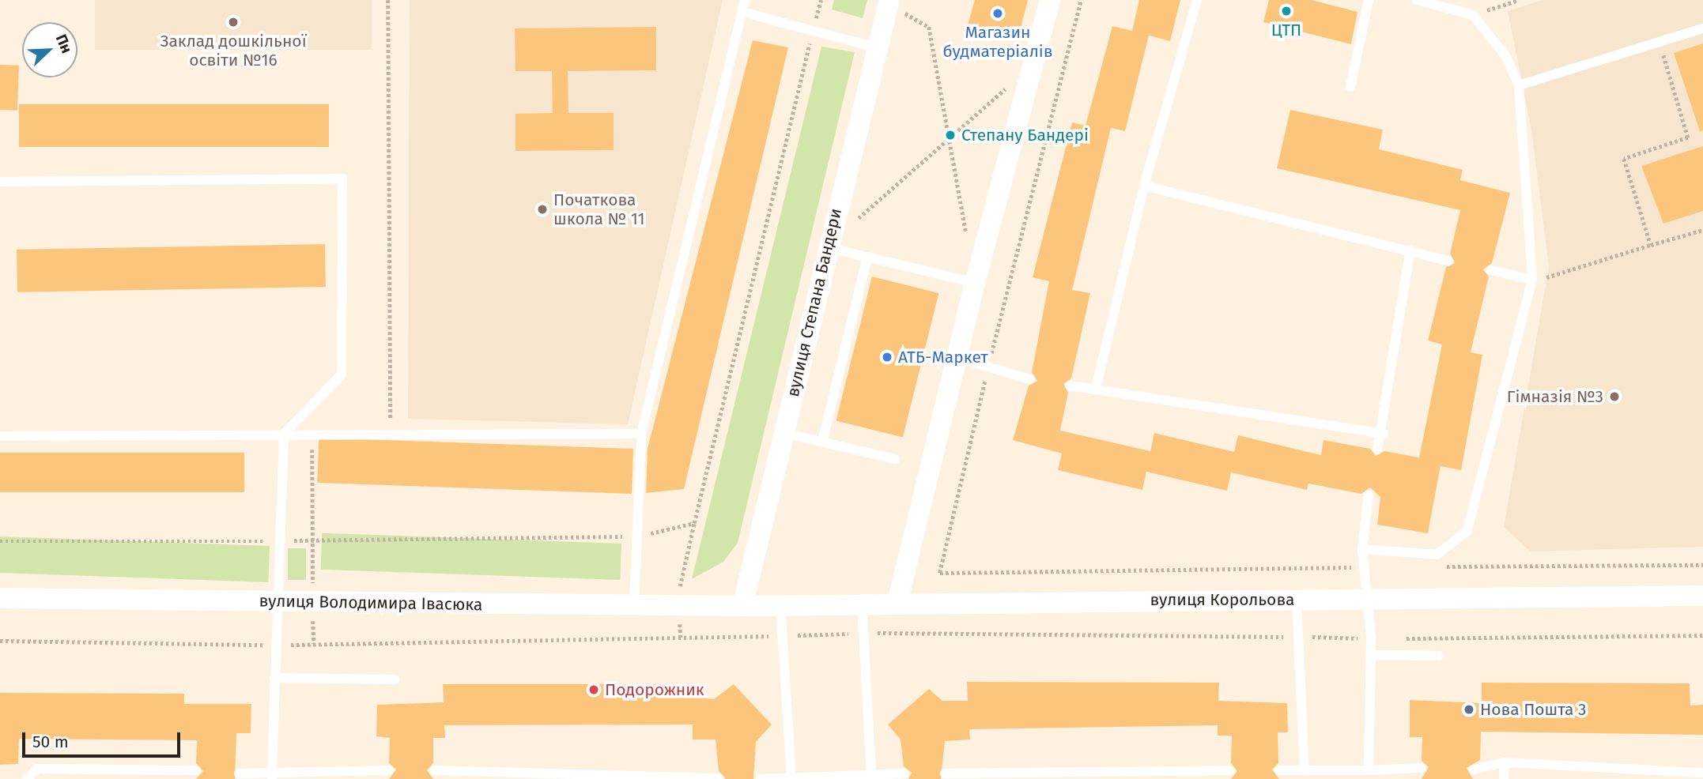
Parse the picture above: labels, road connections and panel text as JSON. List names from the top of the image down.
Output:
{
  "streets": {
    "street": ["вулиця Степана Бандери", "вулиця Корольова", "вулиця Володимира Івасюка"]
  },
  "crossings": [
    ["вулиця Степана Бандери", "вулиця Корольова"],
    ["вулиця Степана Бандери", "вулиця Володимира Івасюка"],
    ["вулиця Корольова", "вулиця Володимира Івасюка"]
  ],
  "places": [
    "ЦТП",
    "Магазин будматеріалів",
    "Заклад дошкільної освіти №16",
    "Степану Бандері",
    "Початкова школа № 11",
    "АТБ-Маркет",
    "Гімназія №3",
    "Подорожник",
    "Нова Пошта 3"
  ],
  "scale_bar": "50 m",
  "north": "top right"
}
